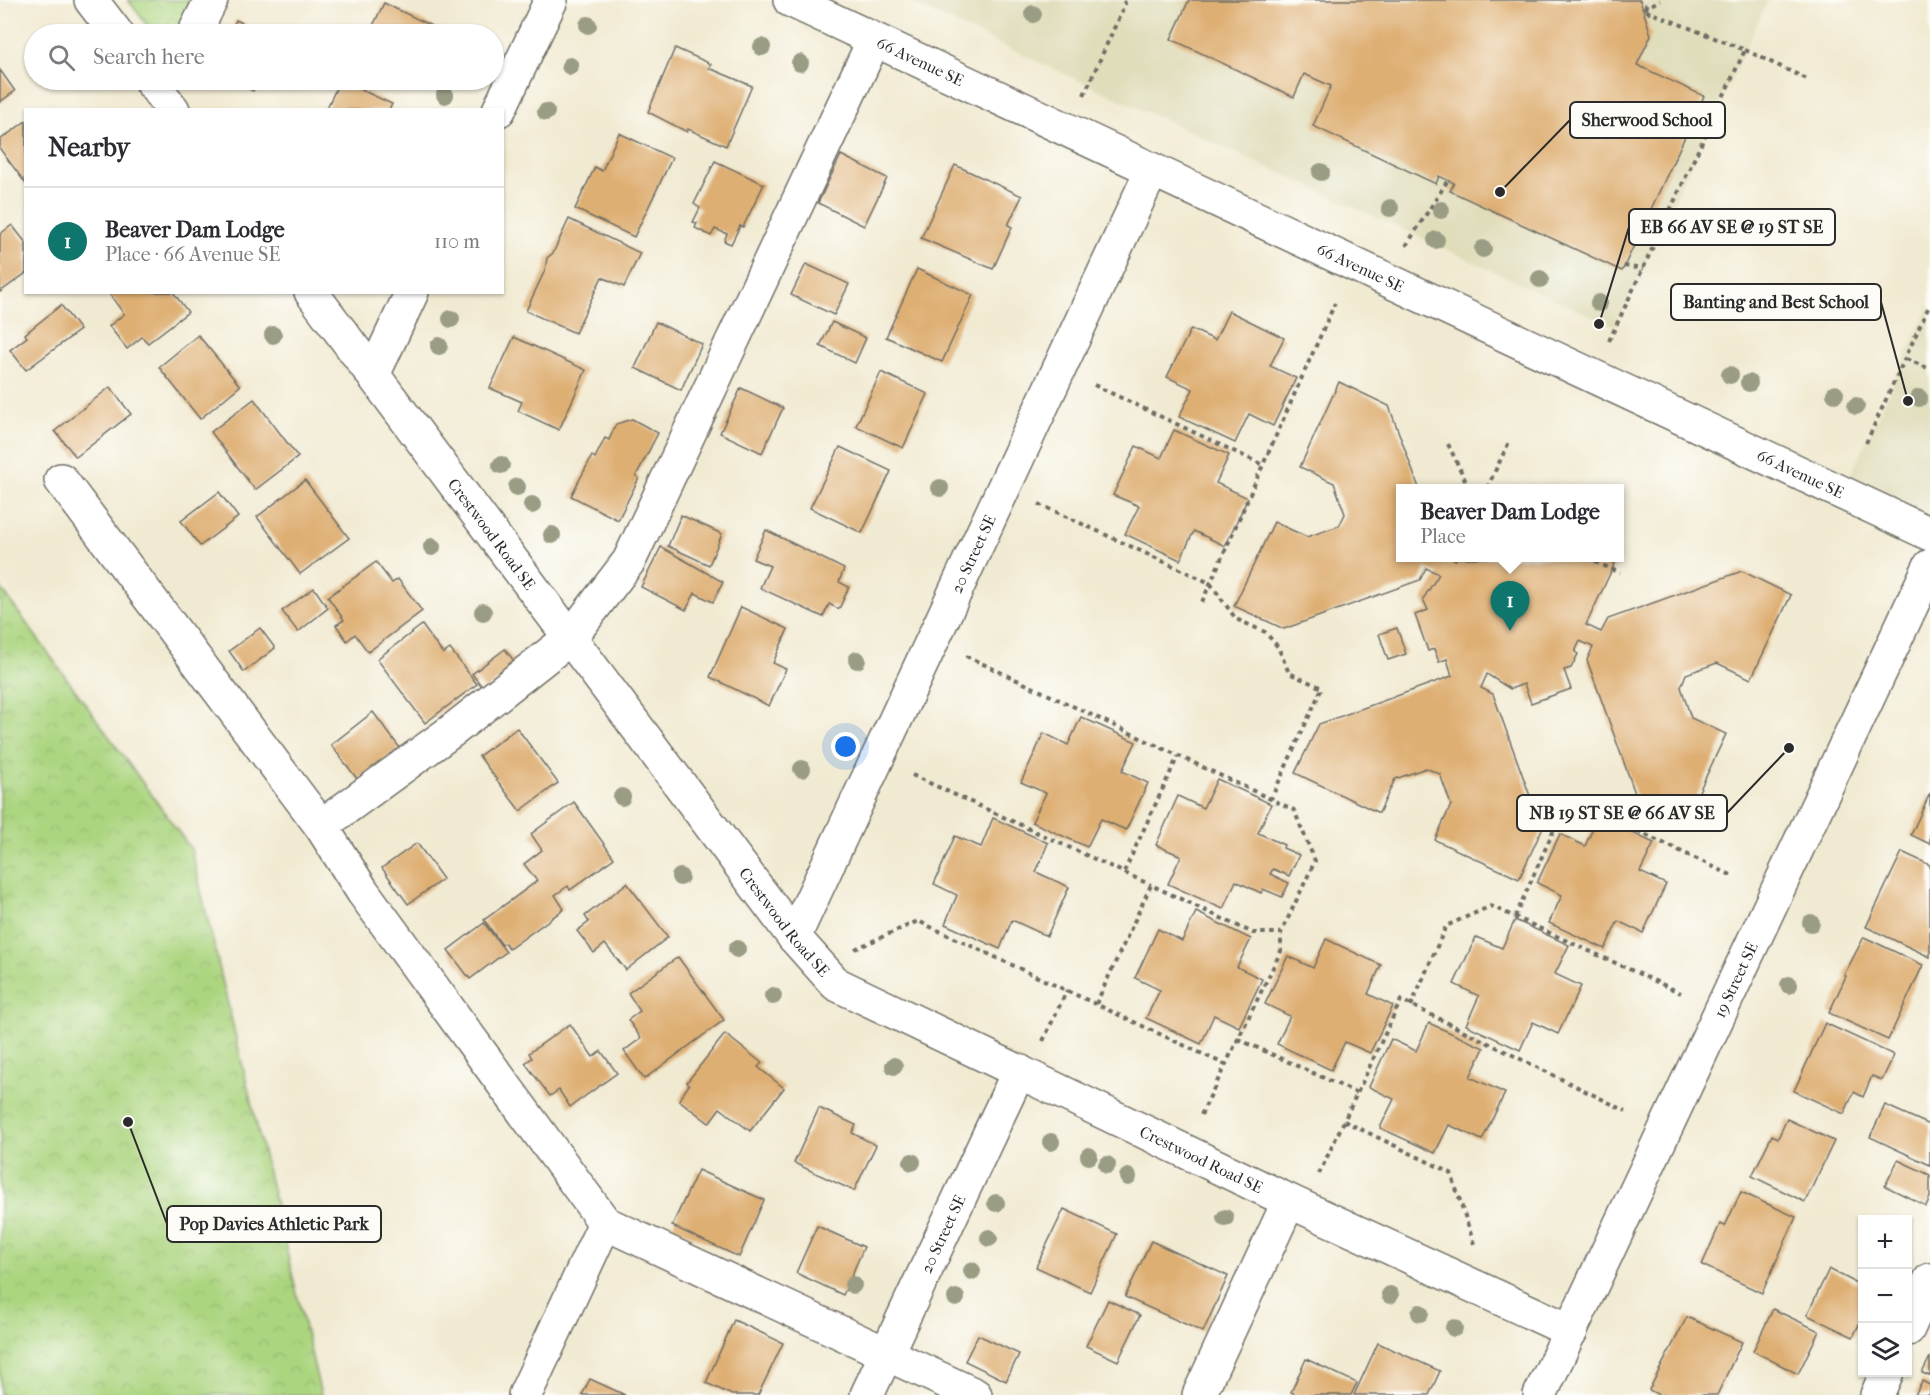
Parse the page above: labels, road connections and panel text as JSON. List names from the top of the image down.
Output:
{
  "streets": {
    "street": [
      "66 Avenue SE",
      "Crestwood Road SE",
      "20 Street SE",
      "19 Street SE"
    ]
  },
  "crossings": [
    ["66 Avenue SE", "20 Street SE"],
    ["Crestwood Road SE", "20 Street SE"],
    ["Crestwood Road SE", "19 Street SE"]
  ],
  "places": [
    "Sherwood School",
    "EB 66 AV SE @ 19 ST SE",
    "Banting and Best School",
    "NB 19 ST SE @ 66 AV SE",
    "Pop Davies Athletic Park"
  ],
  "page": {
    "search": "Search here",
    "heading": "Nearby",
    "list": [
      {
        "mark": "1",
        "name": "Beaver Dam Lodge",
        "note": "Place · 66 Avenue SE",
        "value": "110 m"
      }
    ],
    "popup": ["Beaver Dam Lodge", "Place"],
    "pins": "1",
    "map_buttons": ["+", "−"]
  }
}
